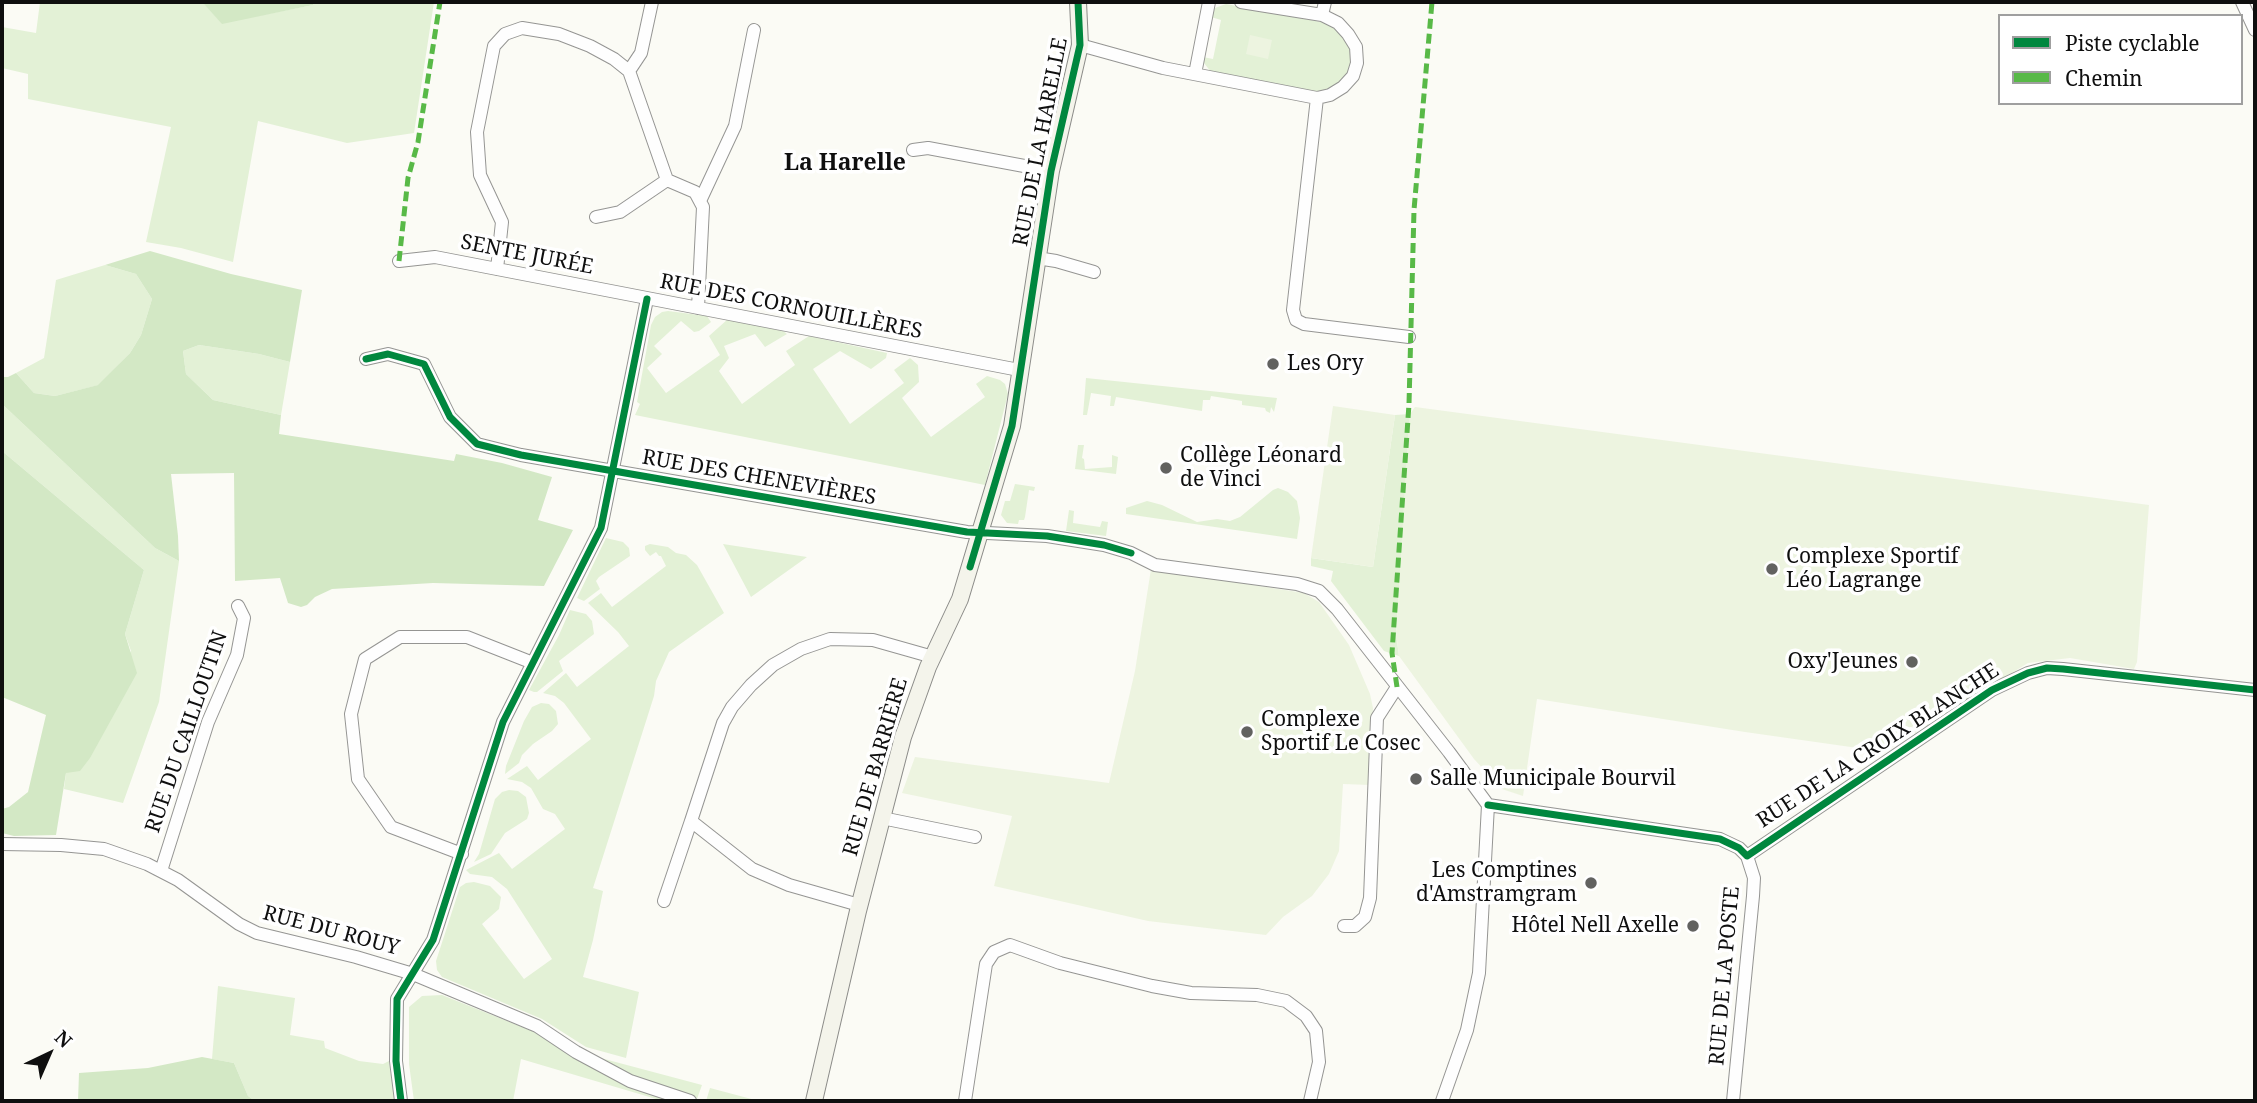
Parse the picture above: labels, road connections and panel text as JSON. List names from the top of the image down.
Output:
{
  "streets": {
    "street": [
      "RUE DE LA HARELLE",
      "SENTE JURÉE",
      "RUE DES CORNOUILLÈRES",
      "RUE DES CHENEVIÈRES",
      "RUE DU CAILLOUTIN",
      "RUE DE LA CROIX BLANCHE",
      "RUE DE BARRIÈRE",
      "RUE DU ROUY",
      "RUE DE LA POSTE"
    ]
  },
  "crossings": [
    ["RUE DE LA HARELLE", "RUE DES CORNOUILLÈRES"],
    ["RUE DE LA HARELLE", "RUE DE BARRIÈRE"],
    ["SENTE JURÉE", "RUE DES CORNOUILLÈRES"],
    ["RUE DES CORNOUILLÈRES", "RUE DES CHENEVIÈRES"],
    ["RUE DES CORNOUILLÈRES", "RUE DE BARRIÈRE"],
    ["RUE DES CHENEVIÈRES", "RUE DE LA CROIX BLANCHE"],
    ["RUE DES CHENEVIÈRES", "RUE DE BARRIÈRE"],
    ["RUE DES CHENEVIÈRES", "RUE DU ROUY"],
    ["RUE DU CAILLOUTIN", "RUE DU ROUY"],
    ["RUE DE LA CROIX BLANCHE", "RUE DE LA POSTE"]
  ],
  "districts": ["La Harelle"],
  "places": [
    "Les Ory",
    "Collège Léonard de Vinci",
    "Complexe Sportif Léo Lagrange",
    "Oxy'Jeunes",
    "Complexe Sportif Le Cosec",
    "Salle Municipale Bourvil",
    "Les Comptines d'Amstramgram",
    "Hôtel Nell Axelle"
  ],
  "legend": ["Piste cyclable", "Chemin"],
  "north": "top right"
}
